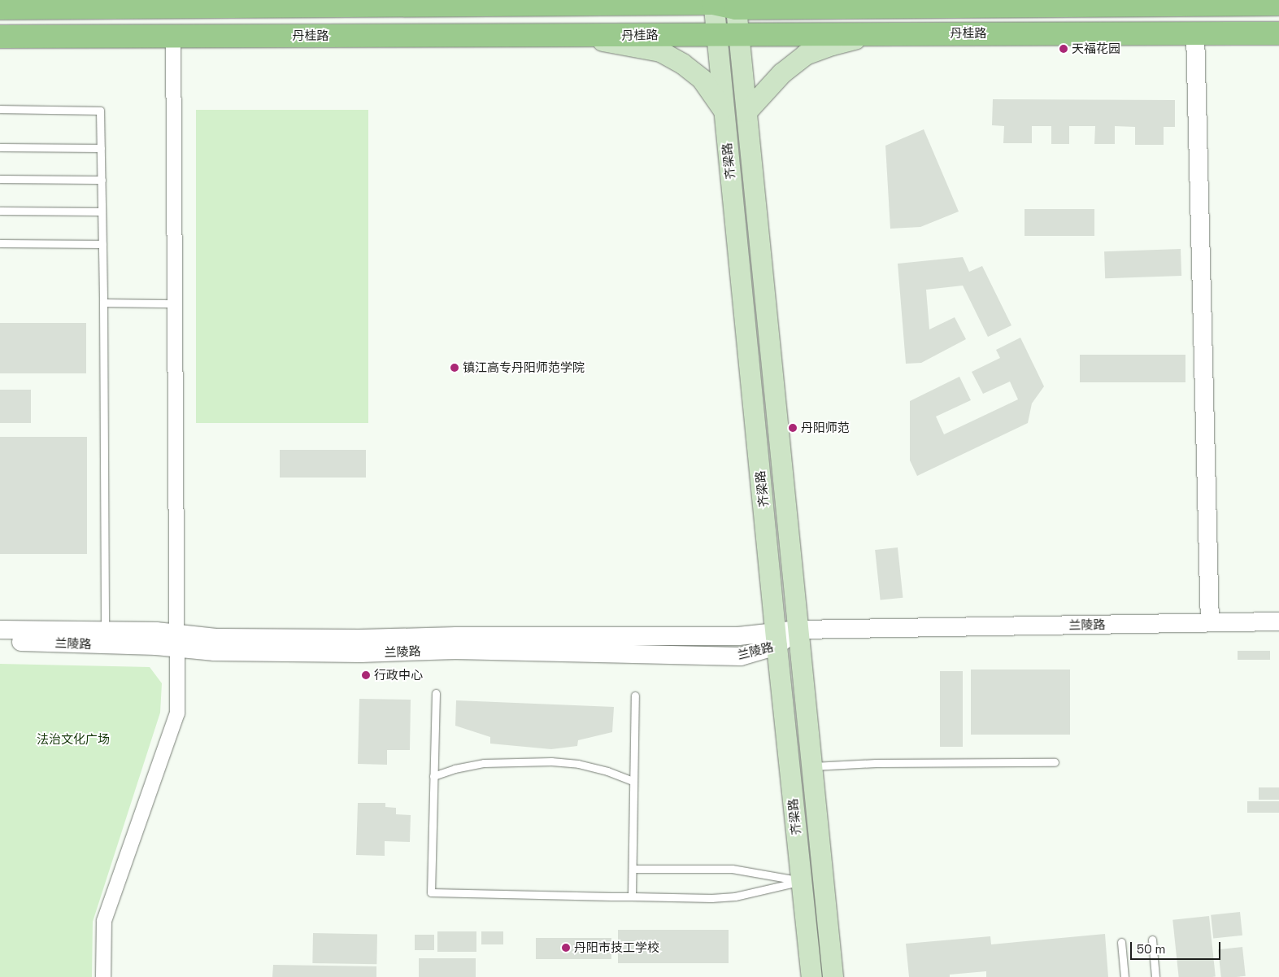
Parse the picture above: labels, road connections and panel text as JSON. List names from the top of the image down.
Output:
{
  "streets": {
    "main road": ["丹桂路", "齐梁路"],
    "street": ["兰陵路"]
  },
  "crossings": [
    ["丹桂路", "齐梁路"],
    ["齐梁路", "兰陵路"]
  ],
  "parks": ["法治文化广场"],
  "places": [
    "天福花园",
    "镇江高专丹阳师范学院",
    "丹阳师范",
    "行政中心",
    "丹阳市技工学校"
  ],
  "scale_bar": "50 m"
}
